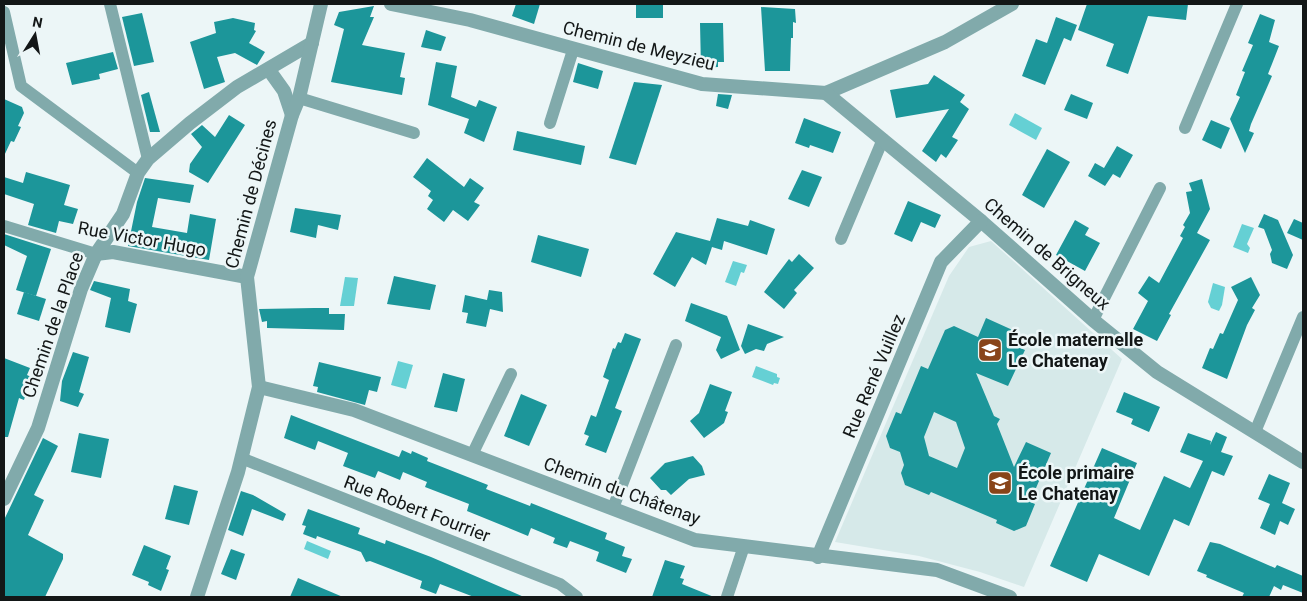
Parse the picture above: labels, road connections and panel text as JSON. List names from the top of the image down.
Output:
{
  "streets": {
    "street": [
      "Chemin de Meyzieu",
      "Chemin de Décines",
      "Rue Victor Hugo",
      "Chemin de Brigneux",
      "Chemin de la Place",
      "Rue René Vuillez",
      "Chemin du Châtenay",
      "Rue Robert Fourrier"
    ]
  },
  "crossings": [
    ["Chemin de Meyzieu", "Chemin de Brigneux"],
    ["Chemin de Décines", "Rue Victor Hugo"],
    ["Chemin de Décines", "Chemin de la Place"],
    ["Chemin de Décines", "Chemin du Châtenay"],
    ["Chemin de Décines", "Rue Robert Fourrier"],
    ["Rue Victor Hugo", "Chemin de la Place"],
    ["Chemin de Brigneux", "Rue René Vuillez"],
    ["Rue René Vuillez", "Chemin du Châtenay"]
  ],
  "places": {
    "school or university": ["École maternelle Le Chatenay", "École primaire Le Chatenay"]
  },
  "north": "top"
}
